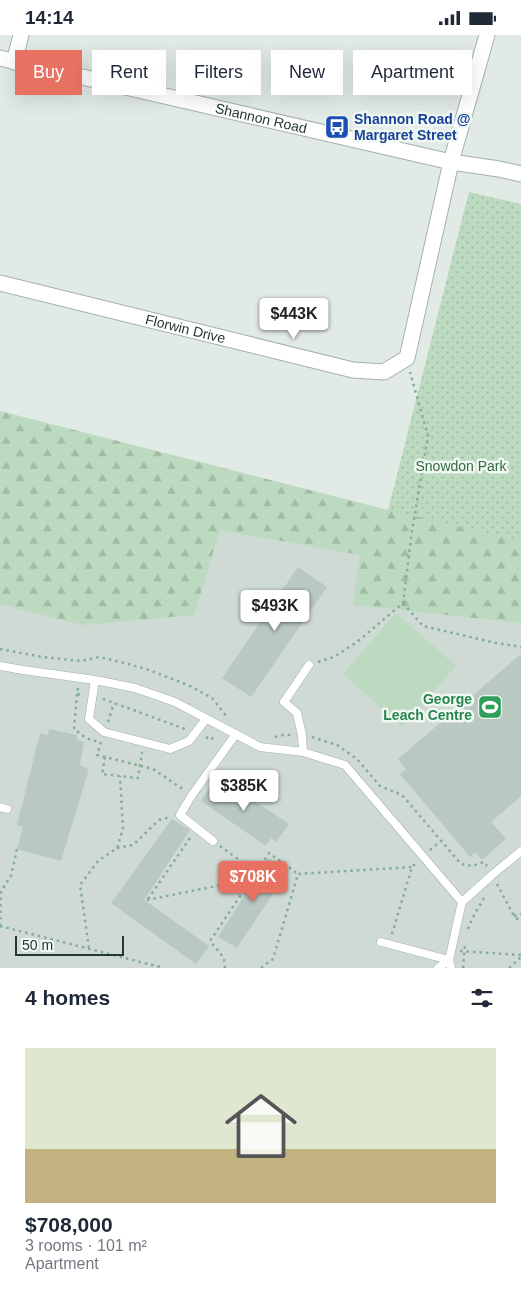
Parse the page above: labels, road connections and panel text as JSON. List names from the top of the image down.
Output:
{
  "streets": {
    "street": ["Shannon Road", "Florwin Drive"]
  },
  "parks": ["Snowdon Park"],
  "places": {
    "bus stop": ["Shannon Road @ Margaret Street"],
    "sports": ["George Leach Centre"]
  },
  "scale_bar": "50 m",
  "page": {
    "status": "14:14",
    "chip": [
      "Buy",
      "Rent",
      "Filters",
      "New",
      "Apartment"
    ],
    "price": [
      "$443K",
      "$493K",
      "$385K",
      "$708K"
    ],
    "scale": "50 m",
    "heading": "4 homes",
    "list": [
      {
        "name": "$708,000",
        "note": "3 rooms · 101 m² · Apartment"
      }
    ]
  }
}
